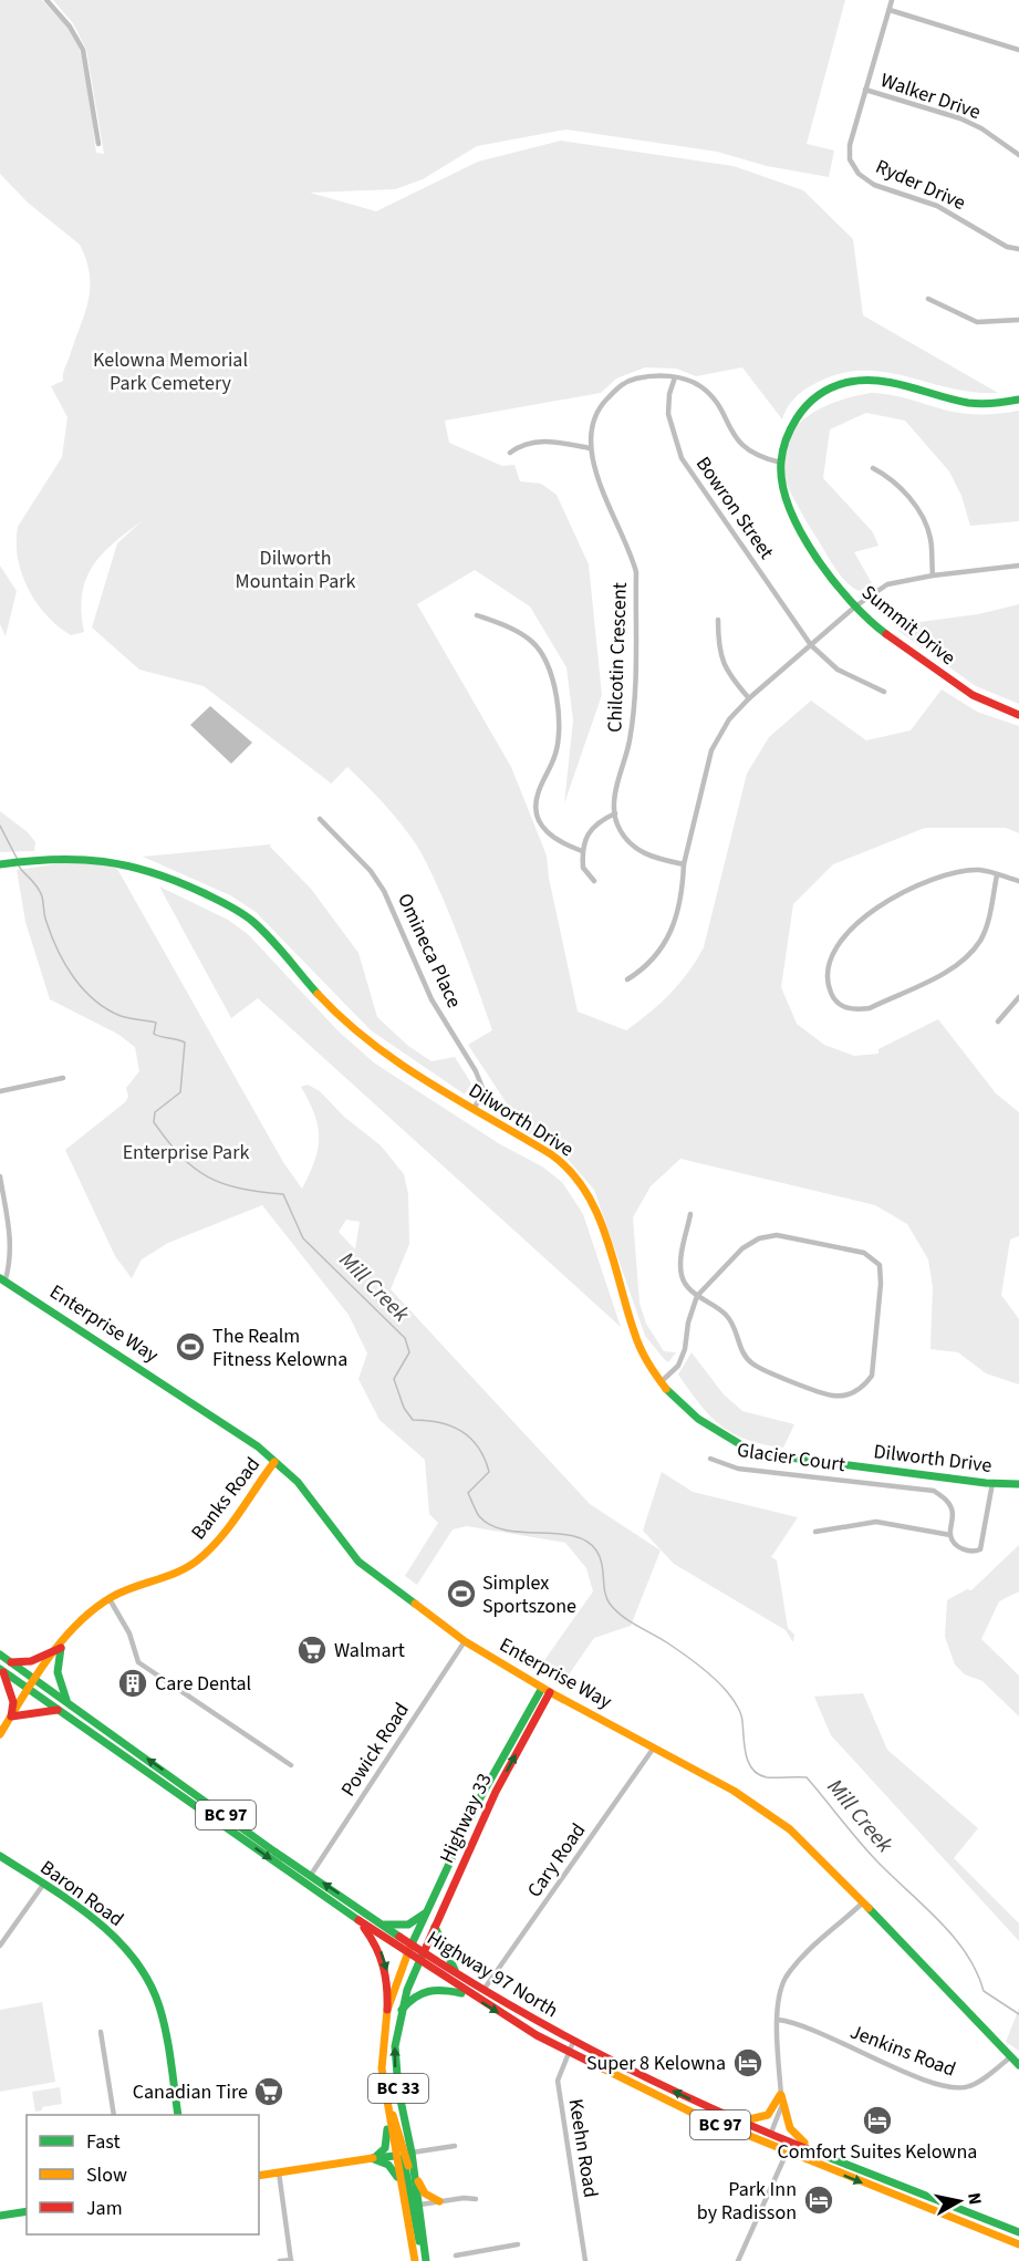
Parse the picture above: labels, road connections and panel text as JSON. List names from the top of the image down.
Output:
{
  "streets": {
    "main road": [
      "Summit Drive",
      "Dilworth Drive",
      "Enterprise Way",
      "Banks Road",
      "BC 97",
      "Highway 33",
      "Baron Road",
      "Highway 97 North",
      "BC 33"
    ],
    "street": [
      "Walker Drive",
      "Ryder Drive",
      "Bowron Street",
      "Chilcotin Crescent",
      "Omineca Place",
      "Glacier Court",
      "Powick Road",
      "Cary Road",
      "Jenkins Road",
      "Keehn Road"
    ]
  },
  "crossings": [
    ["Walker Drive", "Ryder Drive"],
    ["Omineca Place", "Dilworth Drive"],
    ["Enterprise Way", "Banks Road"],
    ["Enterprise Way", "Powick Road"],
    ["Enterprise Way", "Highway 33"],
    ["Enterprise Way", "Cary Road"],
    ["Enterprise Way", "Jenkins Road"],
    ["Banks Road", "Highway 97 North"],
    ["Powick Road", "Highway 97 North"],
    ["Highway 33", "Highway 97 North"],
    ["Highway 33", "BC 33"],
    ["Cary Road", "Highway 97 North"],
    ["Highway 97 North", "BC 33"],
    ["Highway 97 North", "Keehn Road"]
  ],
  "water": ["Mill Creek"],
  "parks": ["Kelowna Memorial Park Cemetery", "Dilworth Mountain Park", "Enterprise Park"],
  "places": {
    "sports": ["The Realm Fitness Kelowna", "Simplex Sportszone"],
    "supermarket": ["Walmart", "Canadian Tire"],
    "building": ["Care Dental"],
    "hotel": ["Super 8 Kelowna", "Comfort Suites Kelowna", "Park Inn by Radisson"]
  },
  "legend": ["Fast", "Slow", "Jam"],
  "north": "right"
}
